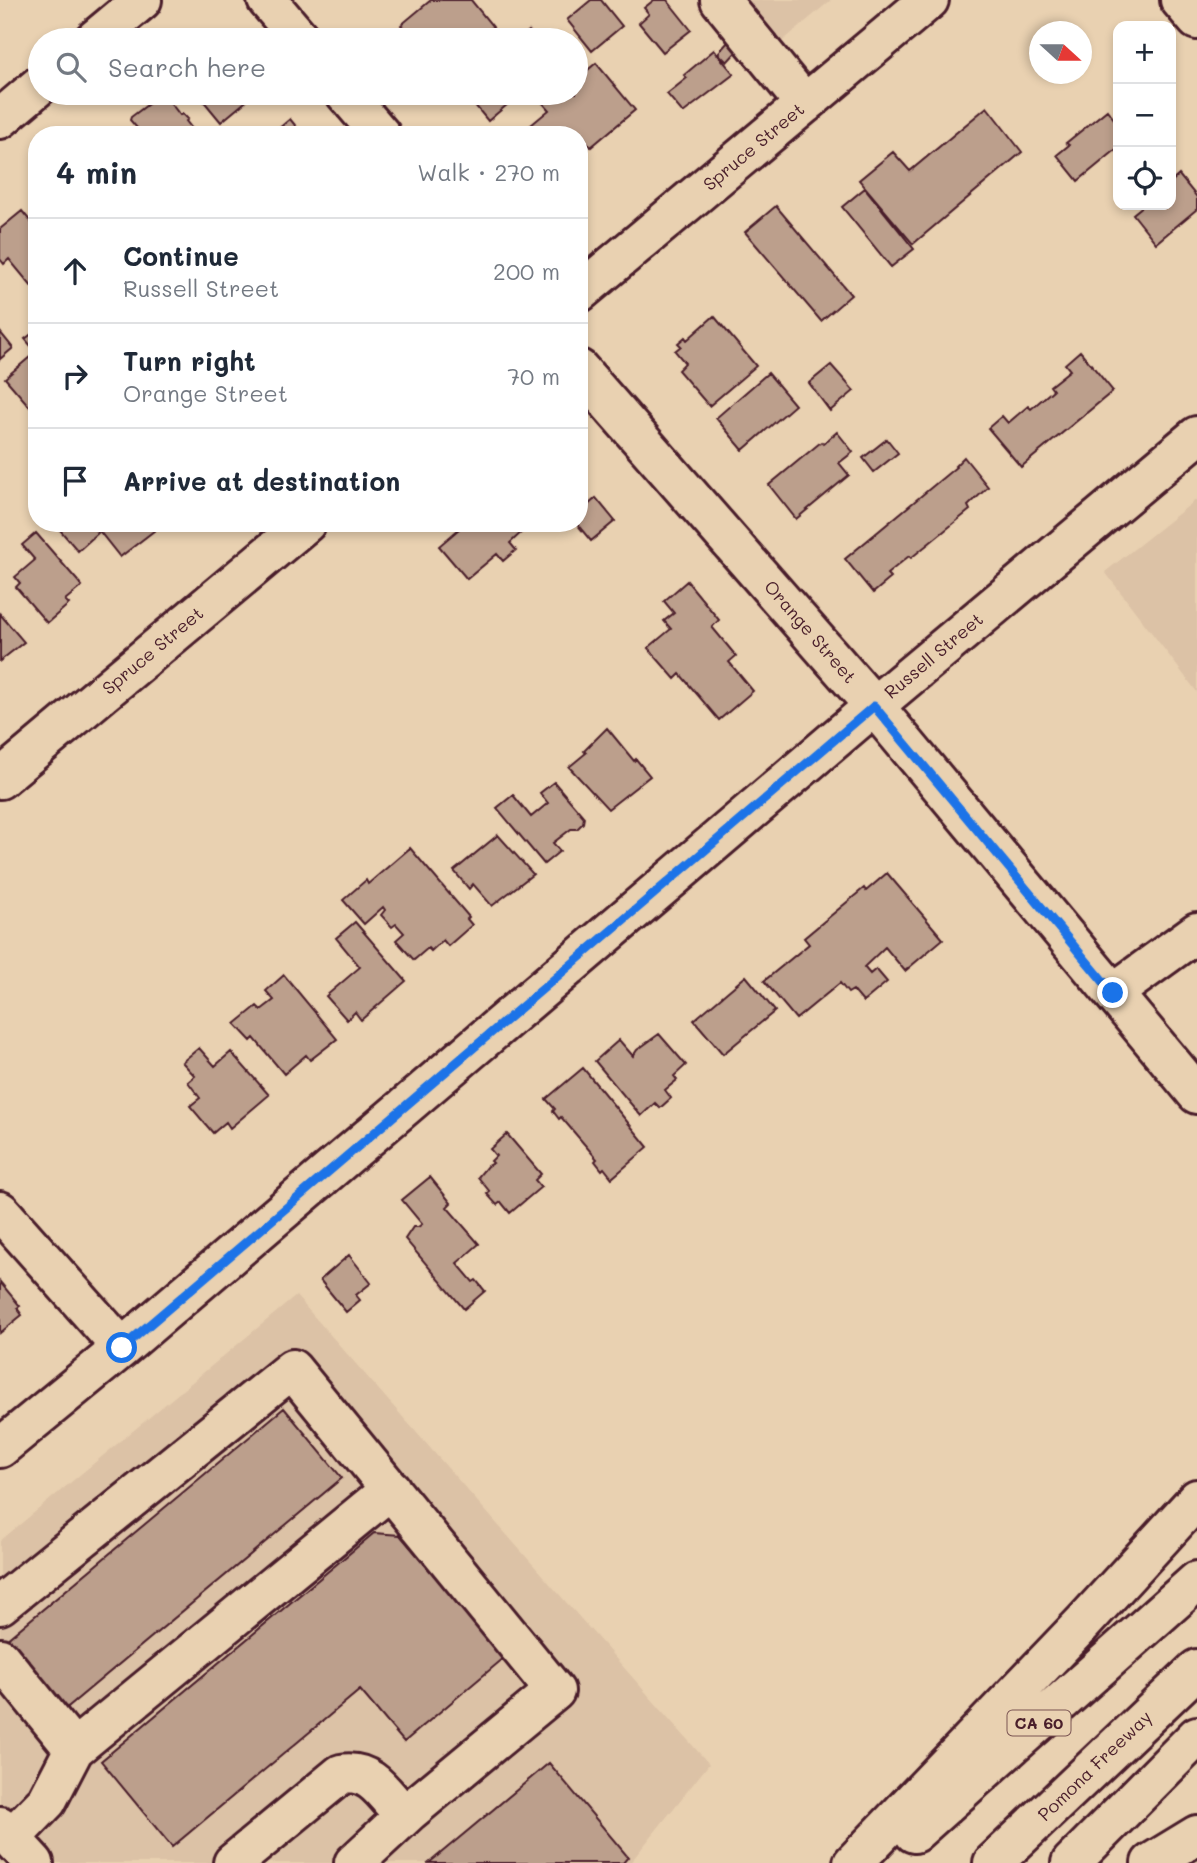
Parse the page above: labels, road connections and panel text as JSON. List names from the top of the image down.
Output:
{
  "streets": {
    "main road": [
      "Spruce Street",
      "Orange Street",
      "Russell Street",
      "CA 60",
      "Pomona Freeway"
    ]
  },
  "crossings": [
    ["Orange Street", "Russell Street"]
  ],
  "north": "right",
  "page": {
    "map_buttons": ["+", "−"],
    "search": "Search here",
    "heading": ["4 min", "Walk · 270 m"],
    "list": [
      ["Continue", "Russell Street", "200 m"],
      ["Turn right", "Orange Street", "70 m"],
      "Arrive at destination"
    ]
  }
}
